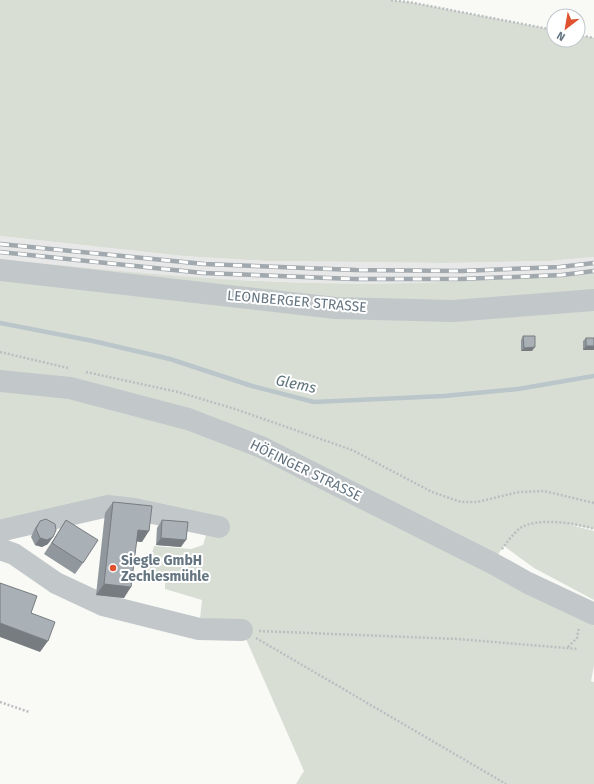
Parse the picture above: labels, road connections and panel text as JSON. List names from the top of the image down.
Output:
{
  "streets": {
    "street": ["LEONBERGER STRASSE", "HÖFINGER STRASSE"]
  },
  "water": ["Glems"],
  "places": ["Siegle GmbH Zechlesmühle"],
  "north": "bottom left"
}
